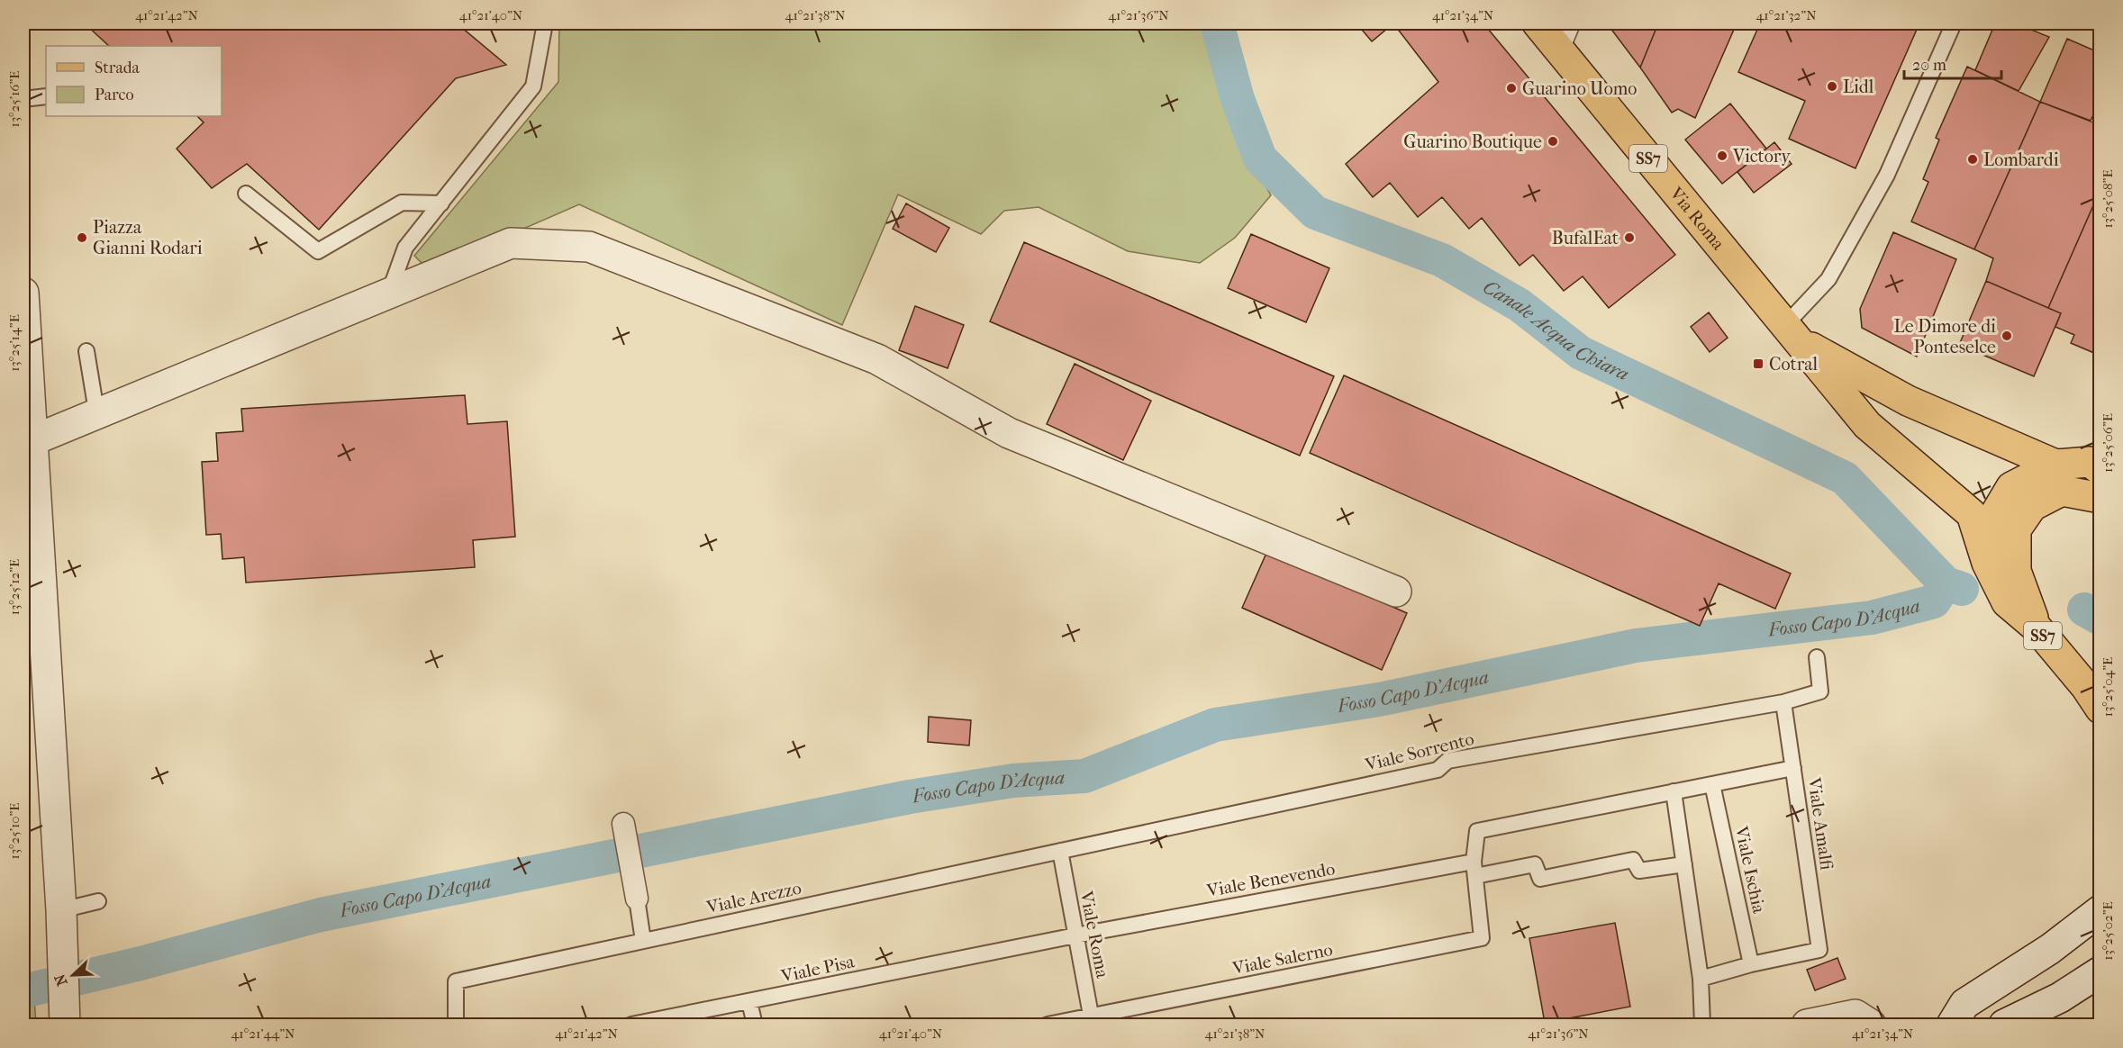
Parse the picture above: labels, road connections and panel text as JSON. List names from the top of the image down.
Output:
{
  "streets": {
    "main road": ["SS7", "Via Roma"],
    "lane": [
      "Viale Sorrento",
      "Viale Amalfi",
      "Viale Ischia",
      "Viale Benevendo",
      "Viale Arezzo",
      "Viale Roma",
      "Viale Salerno",
      "Viale Pisa"
    ]
  },
  "crossings": [
    ["SS7", "Via Roma"],
    ["Viale Sorrento", "Viale Amalfi"],
    ["Viale Sorrento", "Viale Arezzo"],
    ["Viale Sorrento", "Viale Roma"],
    ["Viale Amalfi", "Viale Ischia"],
    ["Viale Benevendo", "Viale Roma"],
    ["Viale Benevendo", "Viale Salerno"],
    ["Viale Benevendo", "Viale Pisa"],
    ["Viale Arezzo", "Viale Roma"],
    ["Viale Roma", "Viale Salerno"],
    ["Viale Roma", "Viale Pisa"]
  ],
  "water": ["Canale Acqua Chiara", "Fosso Capo D'Acqua"],
  "places": {
    "other": [
      "Lidl",
      "Guarino Uomo",
      "Guarino Boutique",
      "Victory",
      "Lombardi",
      "Piazza Gianni Rodari",
      "BufalEat",
      "Le Dimore di Ponteselce"
    ],
    "transit": ["Cotral"]
  },
  "legend": ["Strada", "Parco"],
  "scale_bar": "20 m",
  "north": "bottom left",
  "coordinates": [
    "41°21'42\"N",
    "41°21'40\"N",
    "41°21'38\"N",
    "41°21'36\"N",
    "41°21'34\"N",
    "41°21'32\"N",
    "13°25'16\"E",
    "13°25'08\"E",
    "13°25'14\"E",
    "13°25'06\"E",
    "13°25'12\"E",
    "13°25'04\"E",
    "13°25'10\"E",
    "13°25'02\"E",
    "41°21'44\"N"
  ]
}
